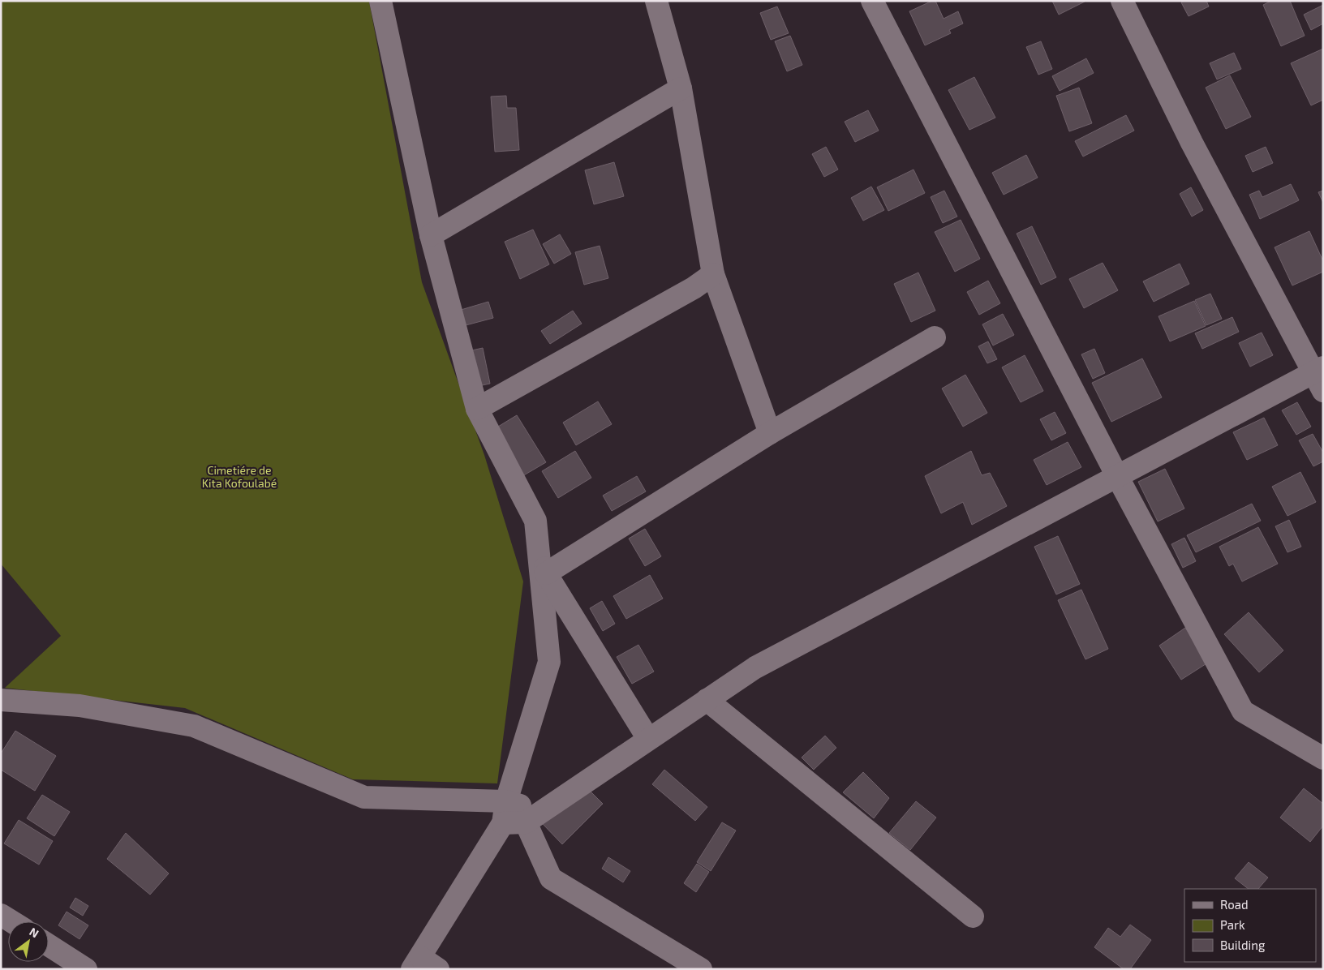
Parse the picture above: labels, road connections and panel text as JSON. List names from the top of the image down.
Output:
{
  "parks": ["Cimetiére de Kita Kofoulabé"],
  "legend": ["Road", "Park", "Building"],
  "north": "top right"
}
